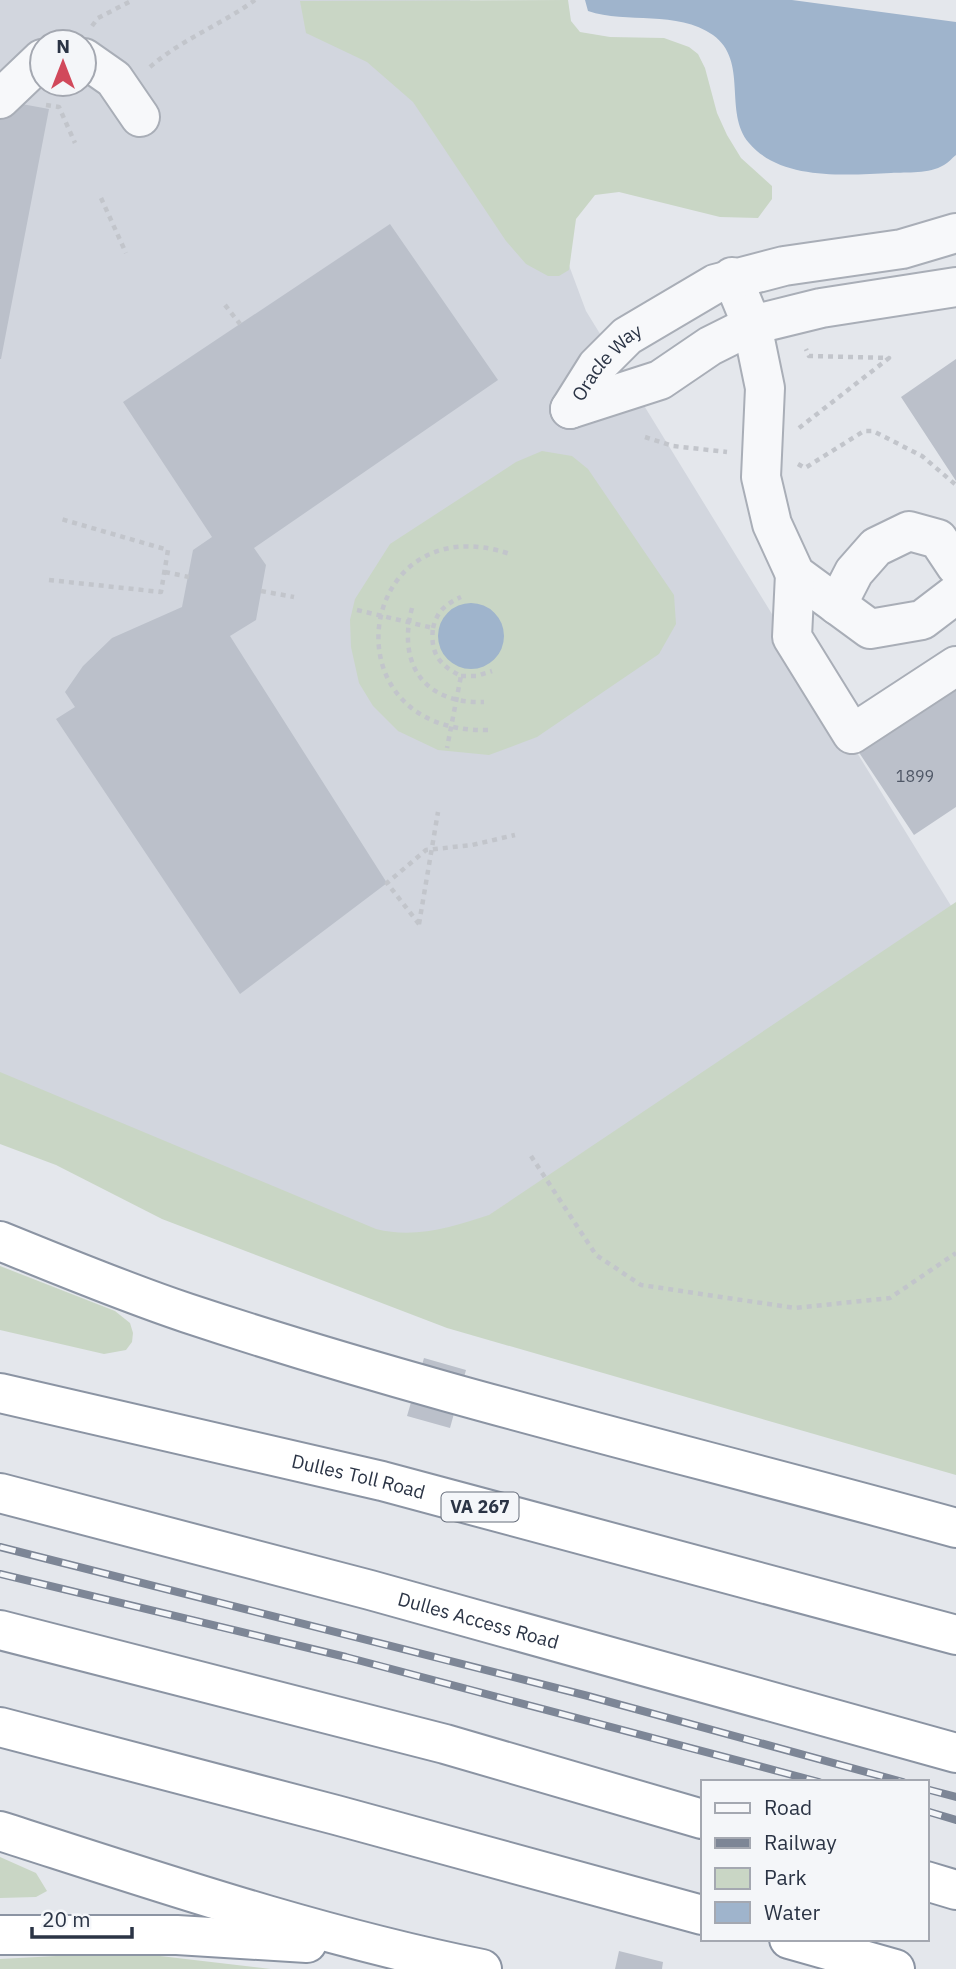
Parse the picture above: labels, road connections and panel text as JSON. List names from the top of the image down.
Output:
{
  "streets": {
    "highway": ["Dulles Toll Road", "VA 267", "Dulles Access Road"],
    "street": ["Oracle Way"]
  },
  "house_numbers": ["1899"],
  "legend": [
    "Road",
    "Railway",
    "Park",
    "Water"
  ],
  "scale_bar": "20 m",
  "north": "top"
}
